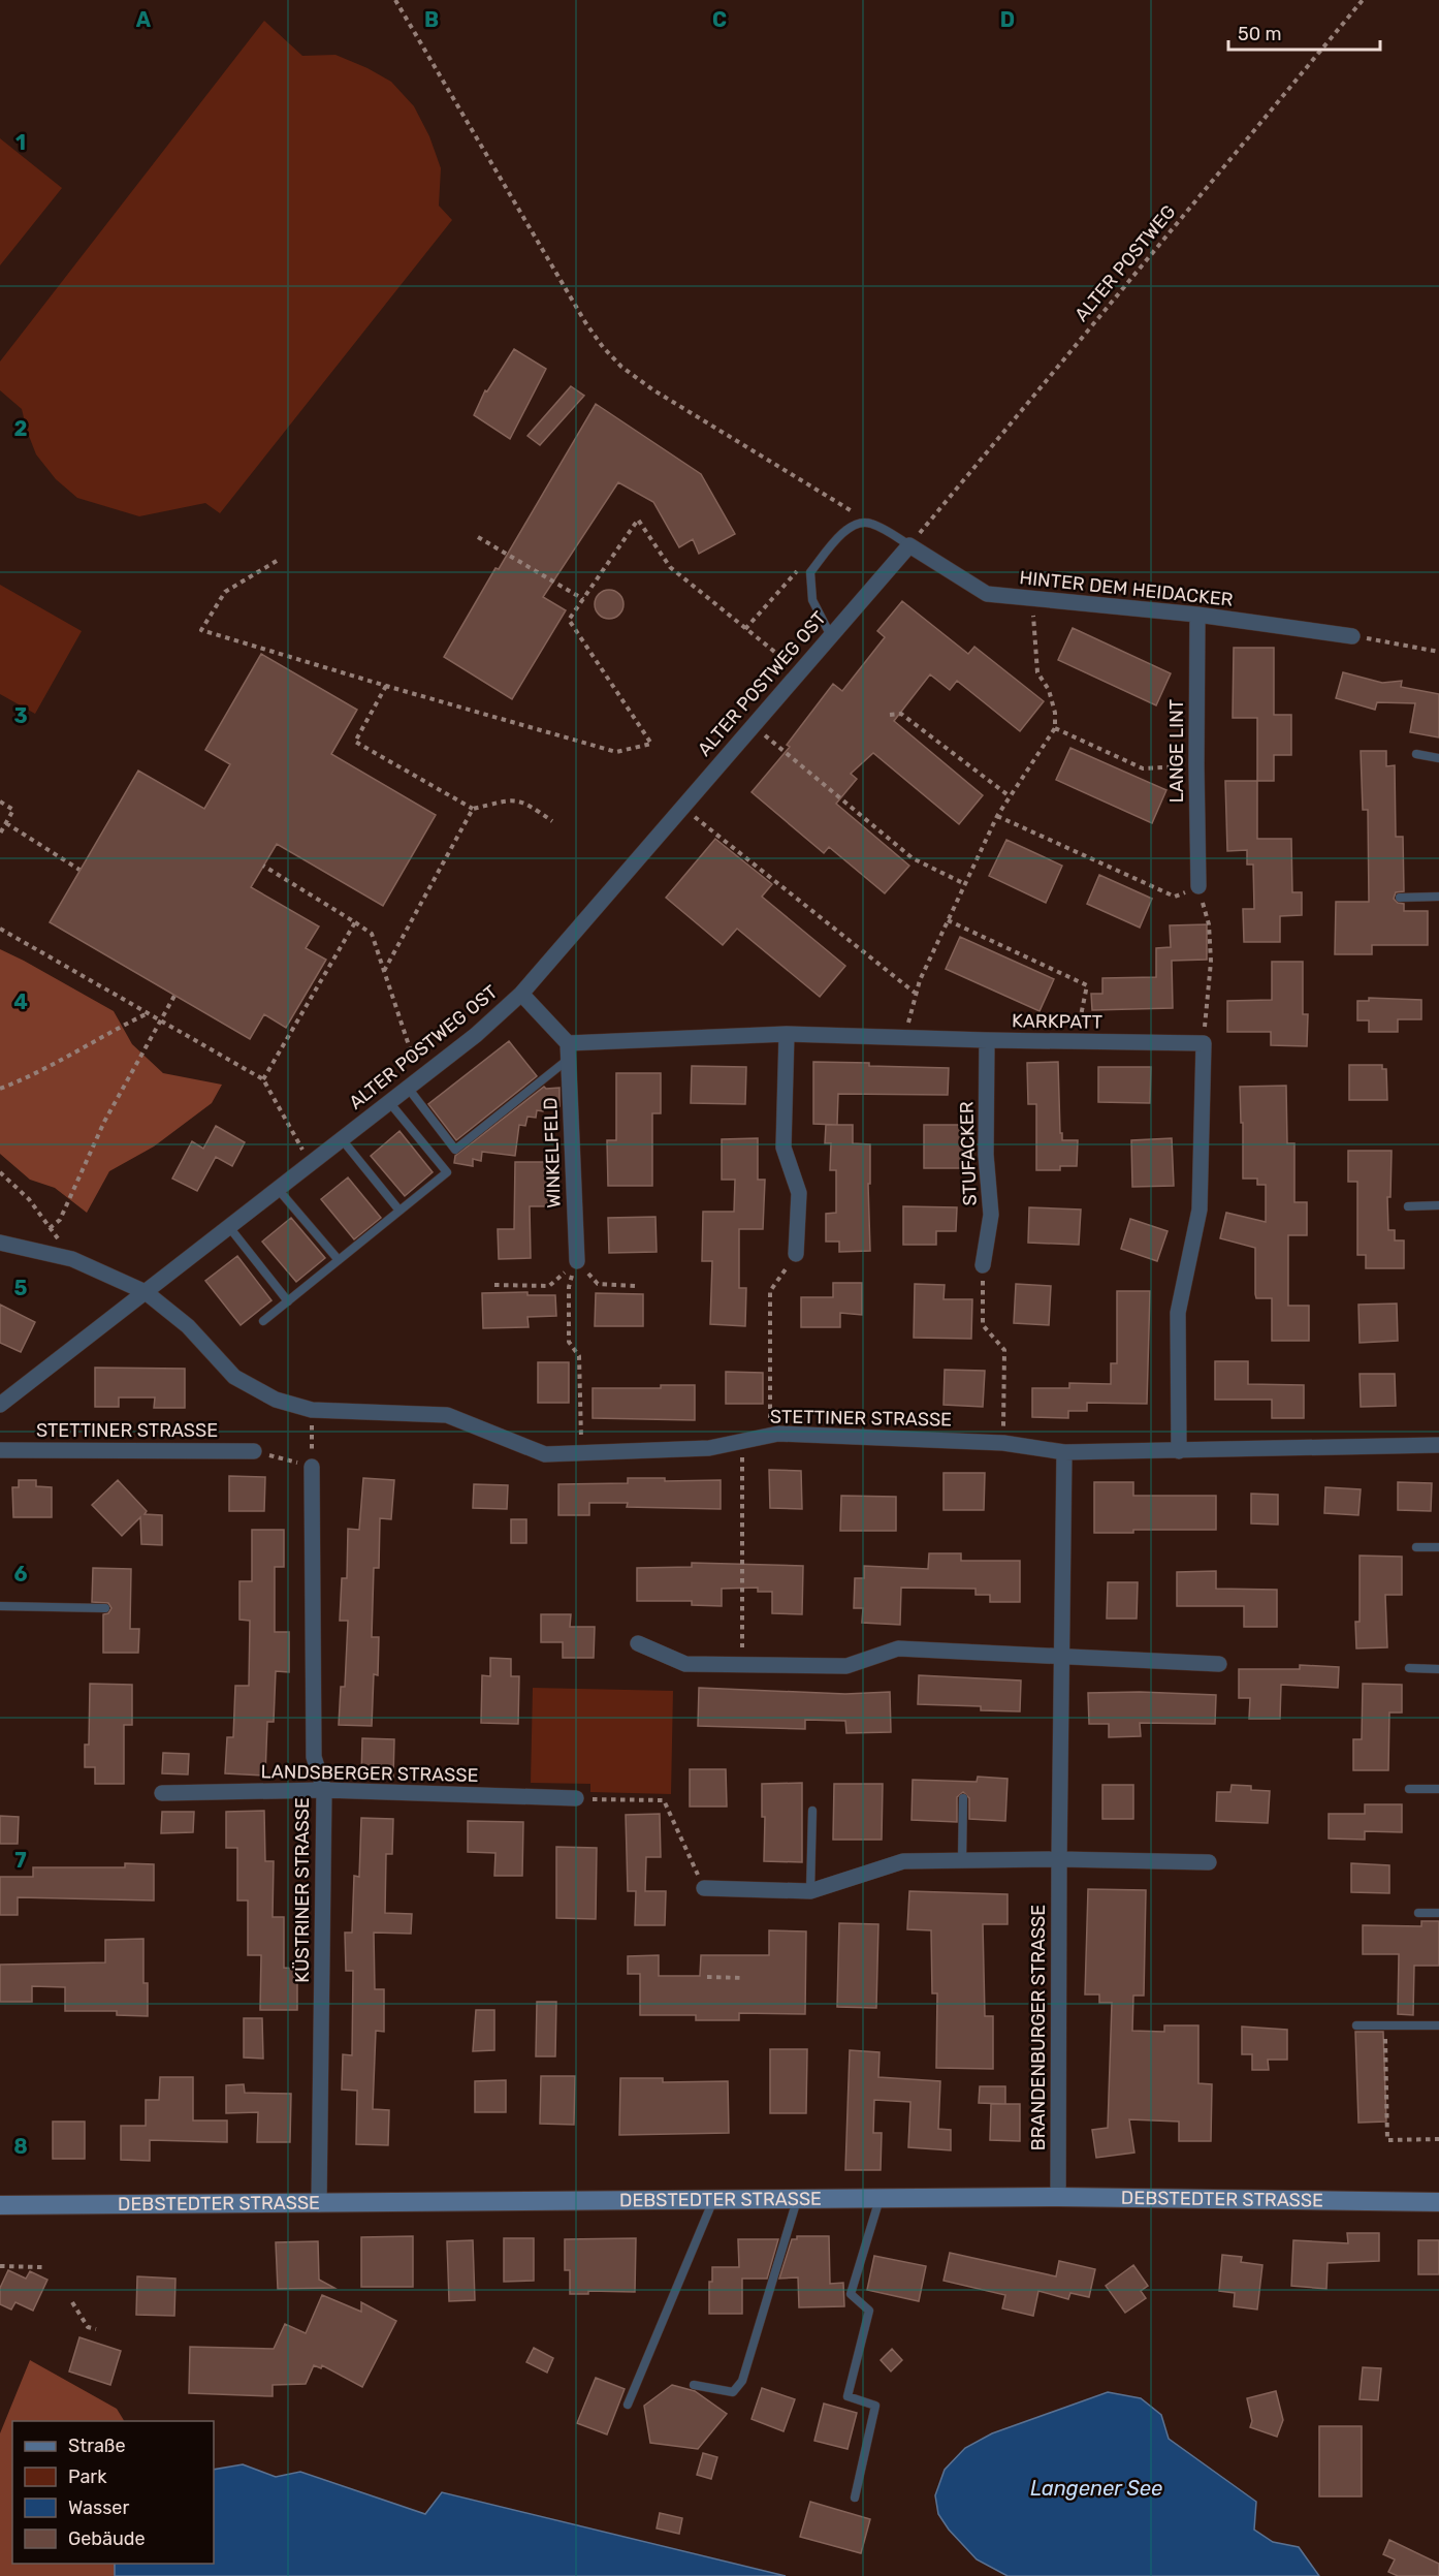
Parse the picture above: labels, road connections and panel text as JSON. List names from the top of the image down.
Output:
{
  "streets": {
    "main road": ["DEBSTEDTER STRASSE"],
    "street": [
      "HINTER DEM HEIDACKER",
      "ALTER POSTWEG OST",
      "LANGE LINT",
      "KARKPATT",
      "WINKELFELD",
      "STUFACKER",
      "STETTINER STRASSE",
      "LANDSBERGER STRASSE",
      "KÜSTRINER STRASSE",
      "BRANDENBURGER STRASSE"
    ],
    "path": ["ALTER POSTWEG"]
  },
  "crossings": [
    ["ALTER POSTWEG", "HINTER DEM HEIDACKER"],
    ["ALTER POSTWEG", "ALTER POSTWEG OST"],
    ["HINTER DEM HEIDACKER", "ALTER POSTWEG OST"],
    ["HINTER DEM HEIDACKER", "LANGE LINT"],
    ["ALTER POSTWEG OST", "STETTINER STRASSE"],
    ["KARKPATT", "WINKELFELD"],
    ["KARKPATT", "STUFACKER"],
    ["STETTINER STRASSE", "BRANDENBURGER STRASSE"],
    ["LANDSBERGER STRASSE", "KÜSTRINER STRASSE"],
    ["KÜSTRINER STRASSE", "DEBSTEDTER STRASSE"],
    ["BRANDENBURGER STRASSE", "DEBSTEDTER STRASSE"]
  ],
  "water": ["Langener See"],
  "legend": [
    "Straße",
    "Park",
    "Wasser",
    "Gebäude"
  ],
  "scale_bar": "50 m",
  "grid": {
    "columns": [
      "A",
      "B",
      "C",
      "D"
    ],
    "rows": [
      "1",
      "2",
      "3",
      "4",
      "5",
      "6",
      "7",
      "8"
    ]
  }
}
